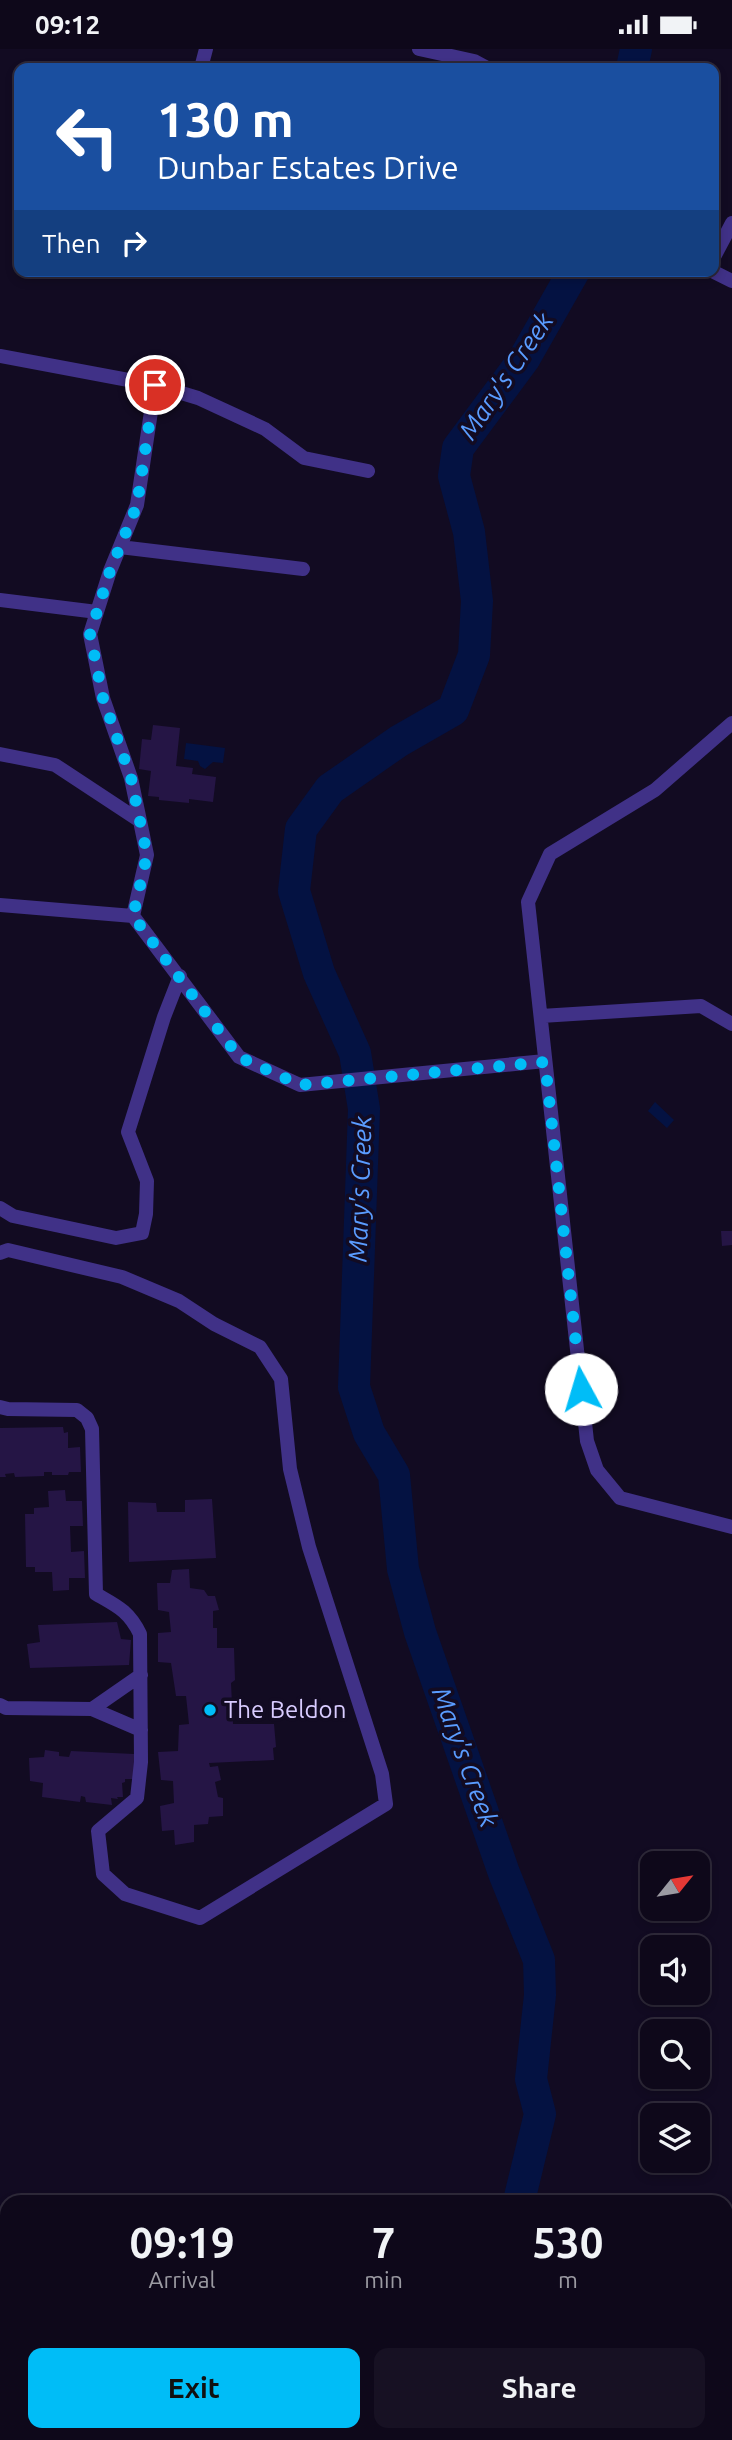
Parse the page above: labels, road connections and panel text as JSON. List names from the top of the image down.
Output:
{
  "water": ["Mary's Creek"],
  "places": ["The Beldon"],
  "north": "top right",
  "page": {
    "status": "09:12",
    "turn": ["130 m", "Dunbar Estates Drive"],
    "then": "Then",
    "eta": [
      "09:19",
      "Arrival",
      "7",
      "min",
      "530",
      "m"
    ],
    "buttons": ["Exit", "Share"]
  }
}
